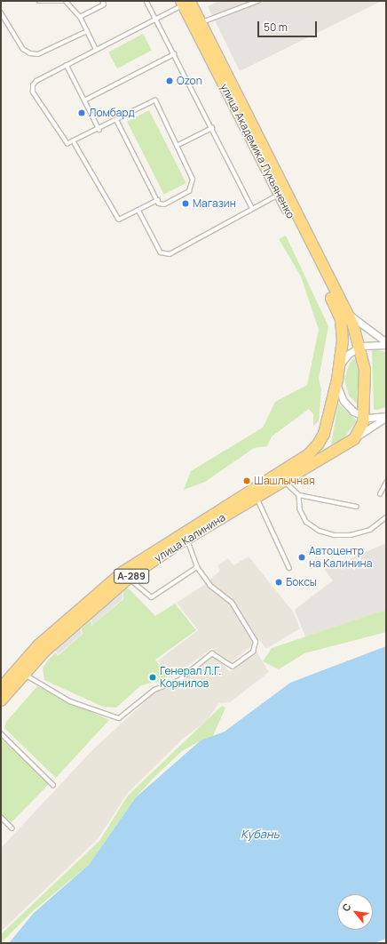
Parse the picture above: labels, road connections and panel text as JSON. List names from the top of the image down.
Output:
{
  "streets": {
    "highway": ["улица Академика Лукьяненко", "улица Калинина", "А-289"]
  },
  "crossings": [
    ["улица Академика Лукьяненко", "улица Калинина"],
    ["улица Калинина", "А-289"]
  ],
  "water": ["Кубань"],
  "places": [
    "Ozon",
    "Ломбард",
    "Магазин",
    "Шашлычная",
    "Автоцентр на Калинина",
    "Боксы",
    "Генерал Л.Г. Корнилов"
  ],
  "scale_bar": "50 m",
  "north": "top left"
}
